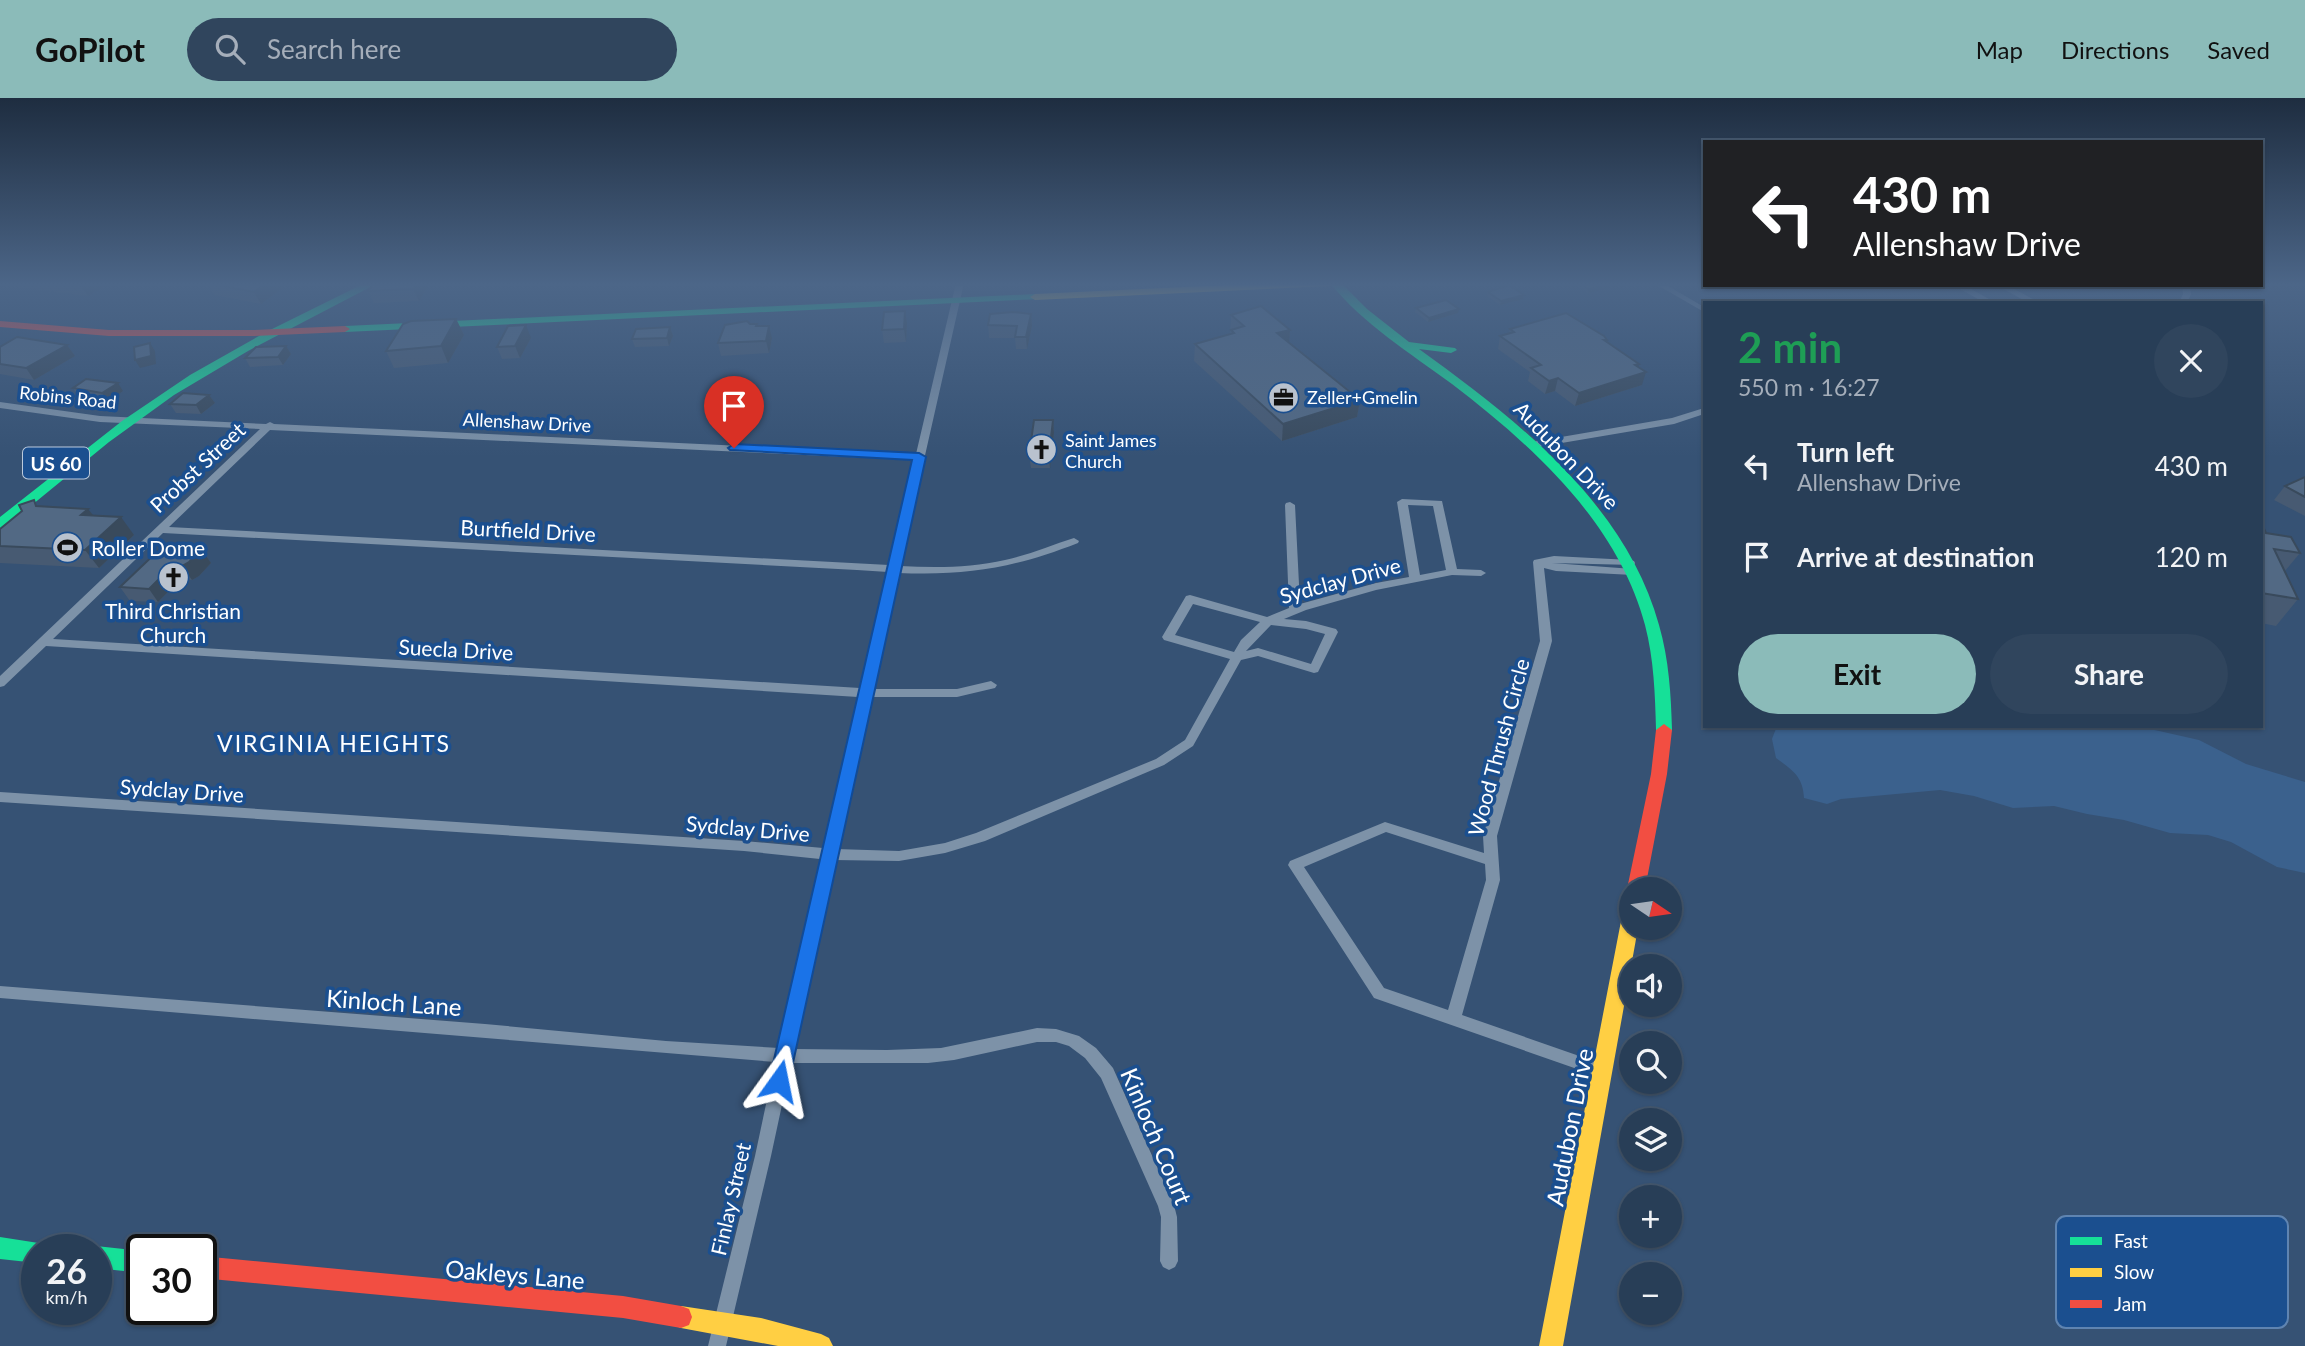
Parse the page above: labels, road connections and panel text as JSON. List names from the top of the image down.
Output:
{
  "streets": {
    "main road": ["Audubon Drive", "US 60", "Oakleys Lane"],
    "street": [
      "Robins Road",
      "Allenshaw Drive",
      "Probst Street",
      "Burtfield Drive",
      "Sydclay Drive",
      "Suecla Drive",
      "Wood Thrush Circle",
      "Kinloch Lane",
      "Kinloch Court",
      "Finlay Street"
    ]
  },
  "crossings": [
    ["Robins Road", "Allenshaw Drive"],
    ["Robins Road", "US 60"],
    ["Allenshaw Drive", "US 60"],
    ["Allenshaw Drive", "Probst Street"],
    ["Allenshaw Drive", "Finlay Street"],
    ["Audubon Drive", "Wood Thrush Circle"],
    ["Probst Street", "Burtfield Drive"],
    ["Probst Street", "Suecla Drive"],
    ["Burtfield Drive", "Finlay Street"],
    ["Sydclay Drive", "Finlay Street"],
    ["Suecla Drive", "Finlay Street"],
    ["Kinloch Lane", "Kinloch Court"],
    ["Kinloch Lane", "Finlay Street"],
    ["Kinloch Court", "Finlay Street"],
    ["Finlay Street", "Oakleys Lane"]
  ],
  "districts": ["VIRGINIA HEIGHTS"],
  "places": {
    "office": ["Zeller+Gmelin"],
    "church": ["Saint James Church", "Third Christian Church"],
    "sports": ["Roller Dome"]
  },
  "legend": ["Fast", "Slow", "Jam"],
  "north": "right",
  "page": {
    "header": "GoPilot",
    "search": "Search here",
    "nav": ["Map", "Directions", "Saved"],
    "turn": ["430 m", "Allenshaw Drive"],
    "heading": ["2 min", "550 m · 16:27"],
    "list": [
      {
        "name": "Turn left",
        "note": "Allenshaw Drive",
        "value": "430 m"
      },
      {
        "name": "Arrive at destination",
        "value": "120 m"
      }
    ],
    "buttons": ["Exit", "Share"],
    "map_buttons": ["+", "−"],
    "speed": "26 km/h",
    "limit": "30"
  }
}
